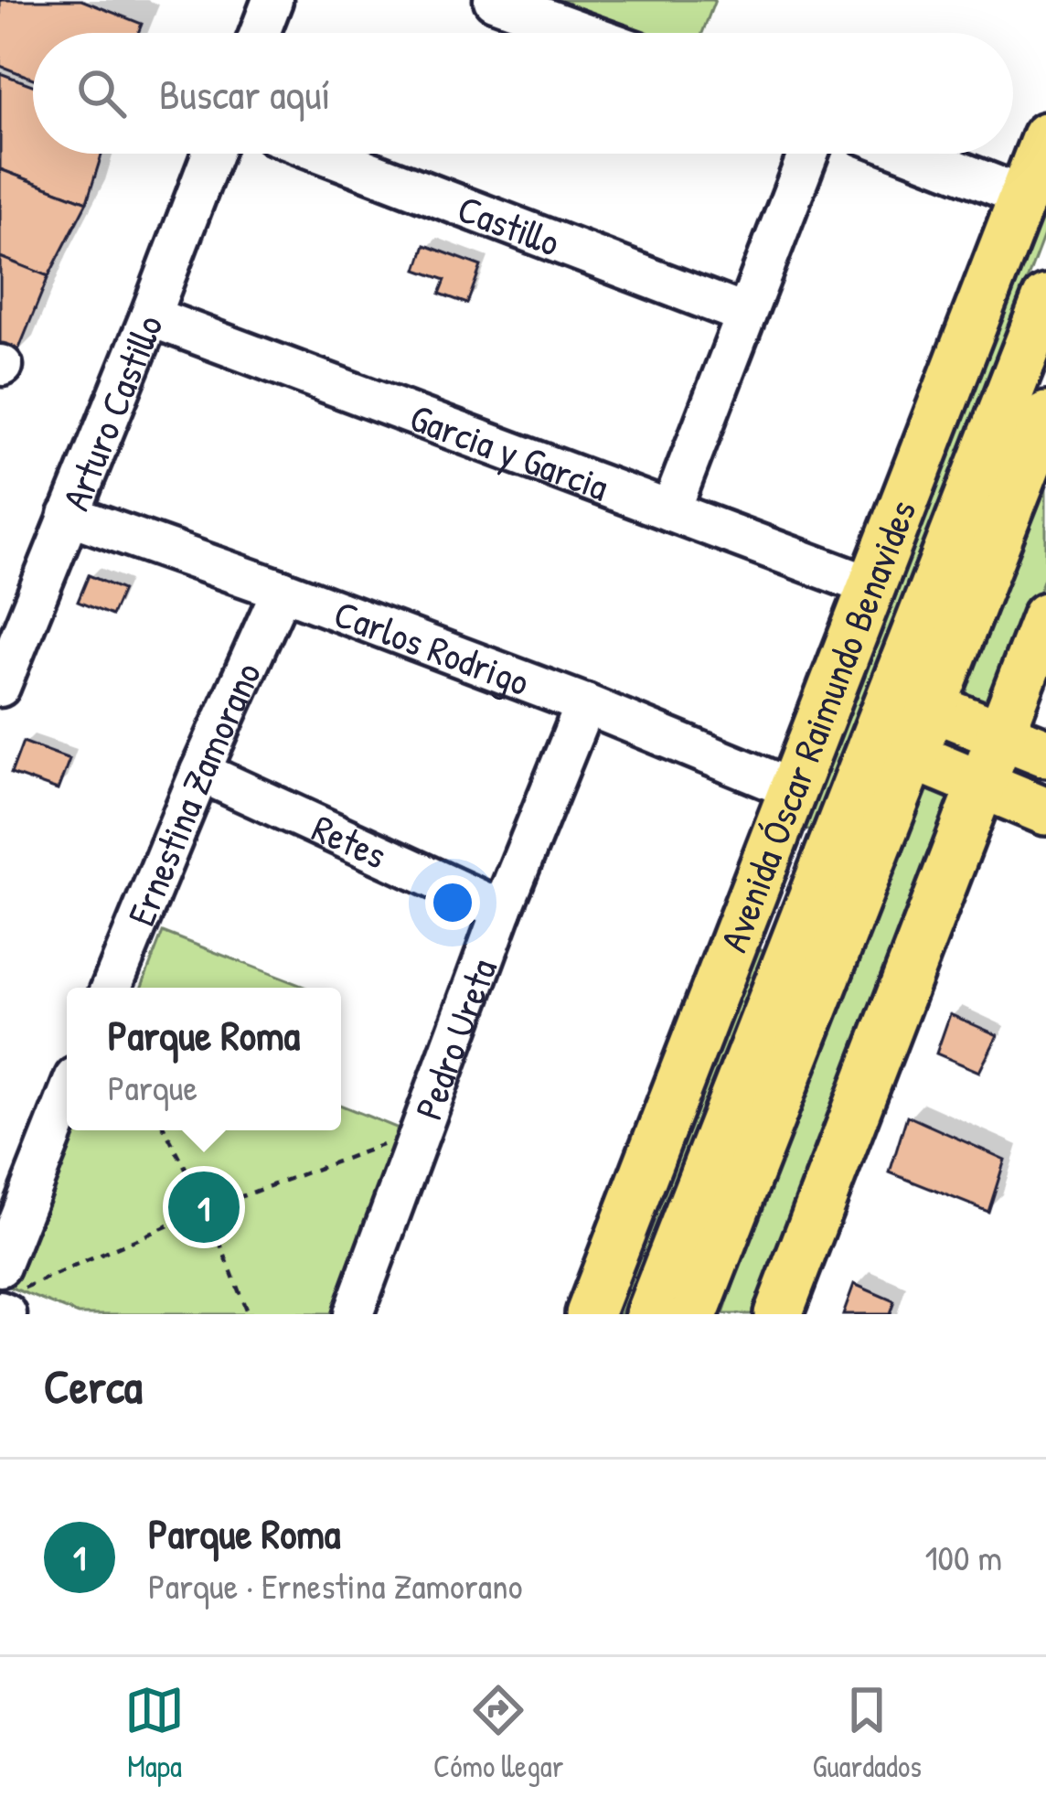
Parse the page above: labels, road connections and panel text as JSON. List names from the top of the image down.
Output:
{
  "streets": {
    "main road": ["Avenida Óscar Raimundo Benavides"],
    "street": [
      "Castillo",
      "Arturo Castillo",
      "Garcia y Garcia",
      "Carlos Rodrigo",
      "Ernestina Zamorano",
      "Retes",
      "Pedro Ureta"
    ]
  },
  "crossings": [
    ["Arturo Castillo", "Garcia y Garcia"],
    ["Arturo Castillo", "Carlos Rodrigo"],
    ["Garcia y Garcia", "Avenida Óscar Raimundo Benavides"],
    ["Carlos Rodrigo", "Avenida Óscar Raimundo Benavides"],
    ["Carlos Rodrigo", "Ernestina Zamorano"],
    ["Carlos Rodrigo", "Pedro Ureta"],
    ["Ernestina Zamorano", "Retes"],
    ["Retes", "Pedro Ureta"]
  ],
  "page": {
    "search": "Buscar aquí",
    "popup": ["Parque Roma", "Parque"],
    "pins": "1",
    "heading": "Cerca",
    "list": [
      {
        "mark": "1",
        "name": "Parque Roma",
        "note": "Parque · Ernestina Zamorano",
        "value": "100 m"
      }
    ],
    "nav": ["Mapa", "Cómo llegar", "Guardados"]
  }
}
